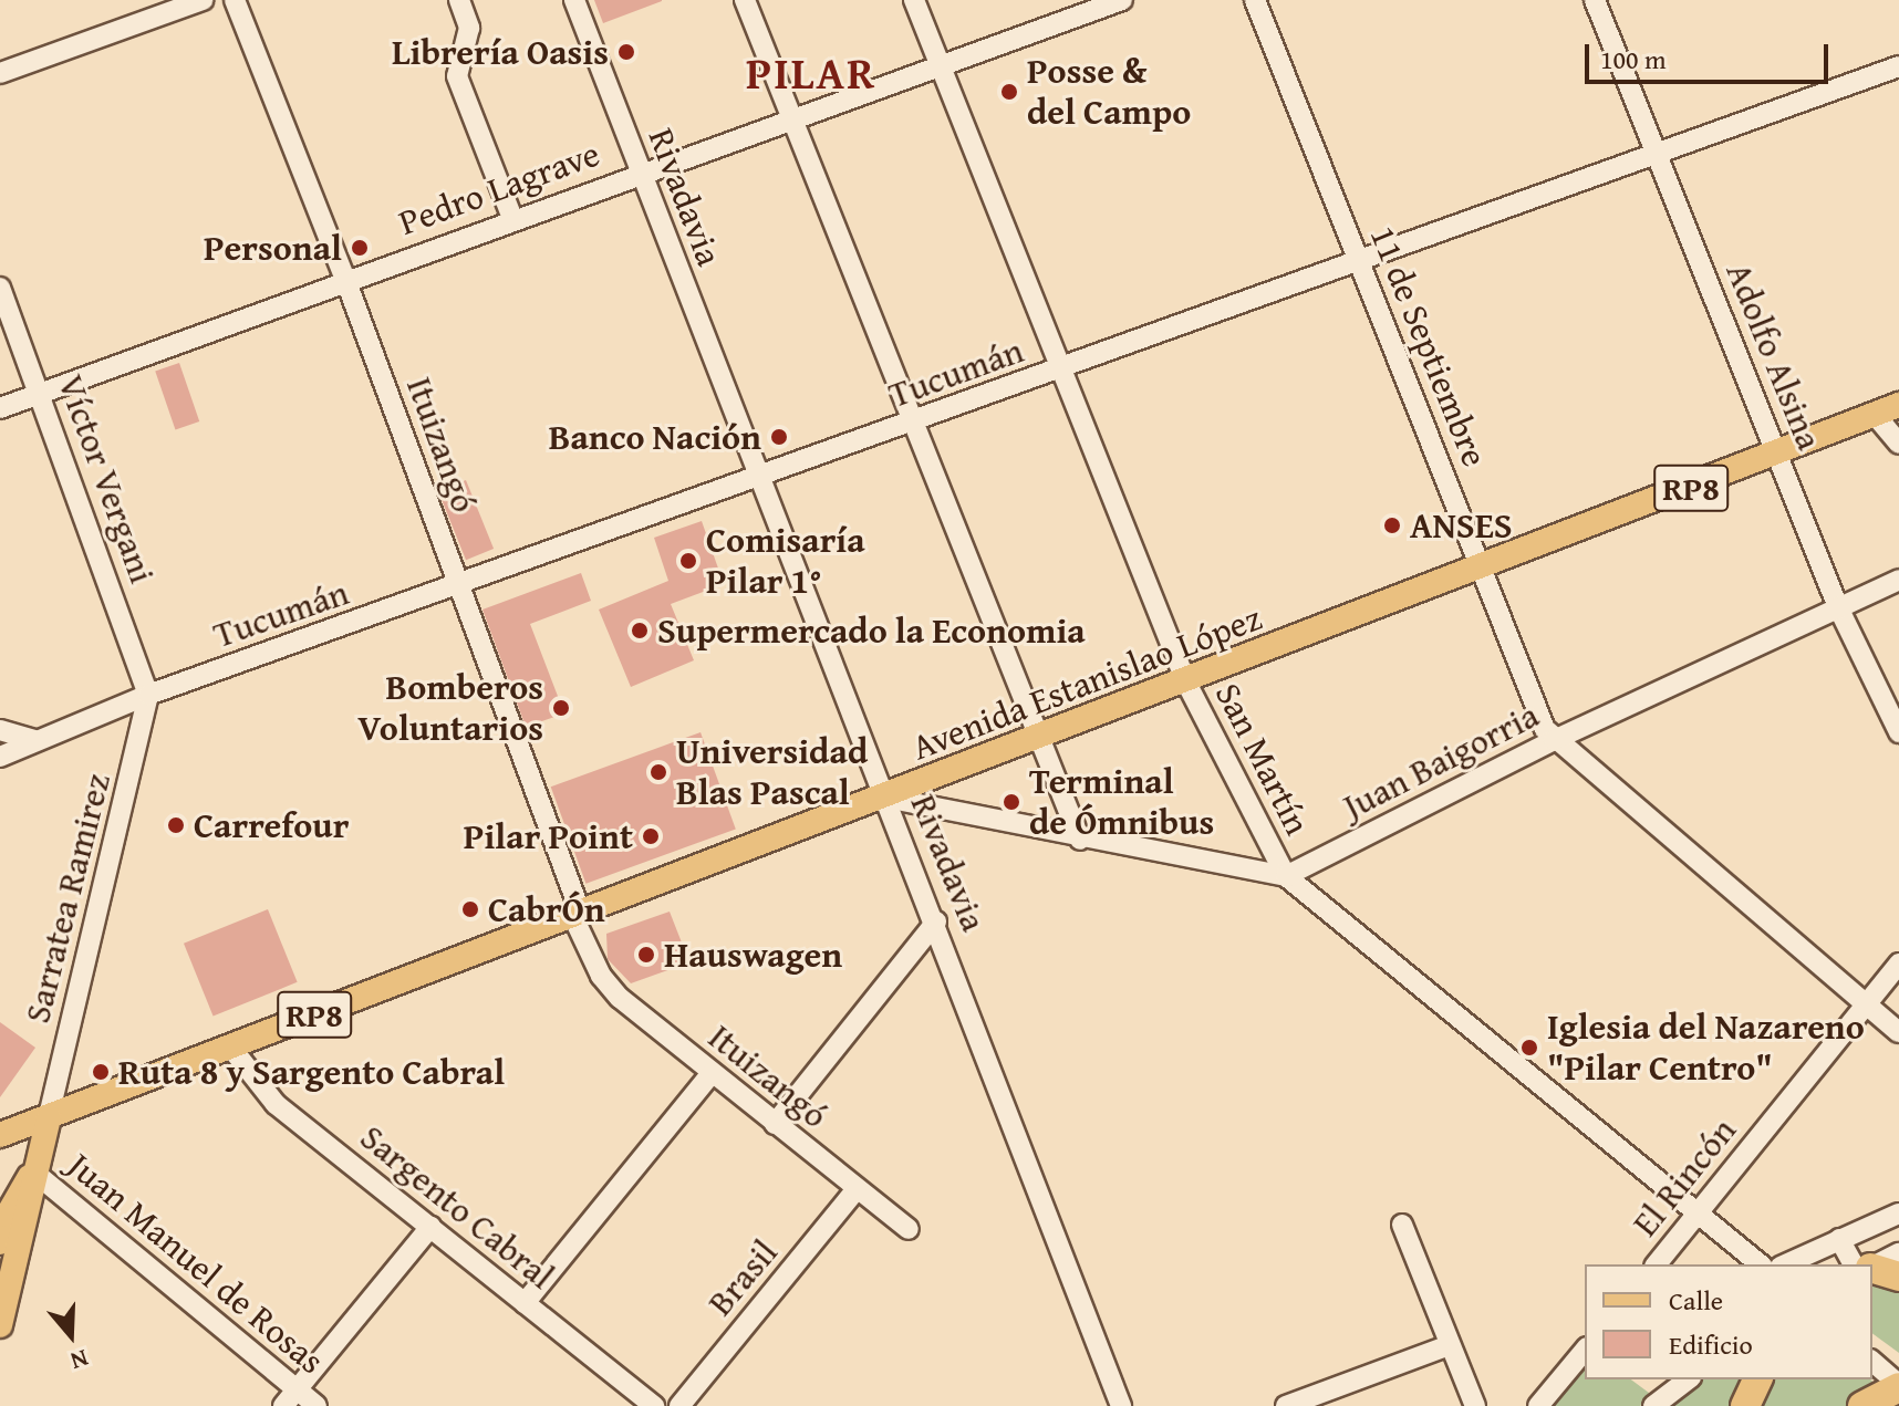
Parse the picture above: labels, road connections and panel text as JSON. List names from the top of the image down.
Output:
{
  "streets": {
    "main road": ["RP8", "Avenida Estanislao López"],
    "street": [
      "Pedro Lagrave",
      "Rivadavia",
      "11 de Septiembre",
      "Adolfo Alsina",
      "Tucumán",
      "Ituizangó",
      "Víctor Vergani",
      "San Martín",
      "Juan Baigorria",
      "Sarratea Ramirez",
      "El Rincón",
      "Sargento Cabral",
      "Juan Manuel de Rosas",
      "Brasil"
    ]
  },
  "crossings": [
    ["Pedro Lagrave", "Rivadavia"],
    ["Pedro Lagrave", "Ituizangó"],
    ["Pedro Lagrave", "Víctor Vergani"],
    ["Pedro Lagrave", "San Martín"],
    ["Rivadavia", "Tucumán"],
    ["Rivadavia", "Avenida Estanislao López"],
    ["11 de Septiembre", "Tucumán"],
    ["11 de Septiembre", "Avenida Estanislao López"],
    ["11 de Septiembre", "Juan Baigorria"],
    ["11 de Septiembre", "El Rincón"],
    ["Adolfo Alsina", "Tucumán"],
    ["Adolfo Alsina", "Avenida Estanislao López"],
    ["Adolfo Alsina", "Juan Baigorria"],
    ["Tucumán", "Ituizangó"],
    ["Tucumán", "Víctor Vergani"],
    ["Tucumán", "San Martín"],
    ["Tucumán", "Sarratea Ramirez"],
    ["Ituizangó", "Avenida Estanislao López"],
    ["Ituizangó", "Brasil"],
    ["Víctor Vergani", "Sarratea Ramirez"],
    ["Avenida Estanislao López", "San Martín"],
    ["Avenida Estanislao López", "Sarratea Ramirez"],
    ["Avenida Estanislao López", "Sargento Cabral"],
    ["San Martín", "Juan Baigorria"],
    ["San Martín", "El Rincón"]
  ],
  "districts": ["PILAR"],
  "places": [
    "Librería Oasis",
    "Posse & del Campo",
    "Personal",
    "Banco Nación",
    "ANSES",
    "Comisaría Pilar 1°",
    "Supermercado la Economia",
    "Bomberos Voluntarios",
    "Universidad Blas Pascal",
    "Terminal de Ómnibus",
    "Carrefour",
    "Pilar Point",
    "CabrÓn",
    "Hauswagen",
    "Iglesia del Nazareno \"Pilar Centro\"",
    "Ruta 8 y Sargento Cabral"
  ],
  "legend": ["Calle", "Edificio"],
  "scale_bar": "100 m",
  "north": "bottom"
}
